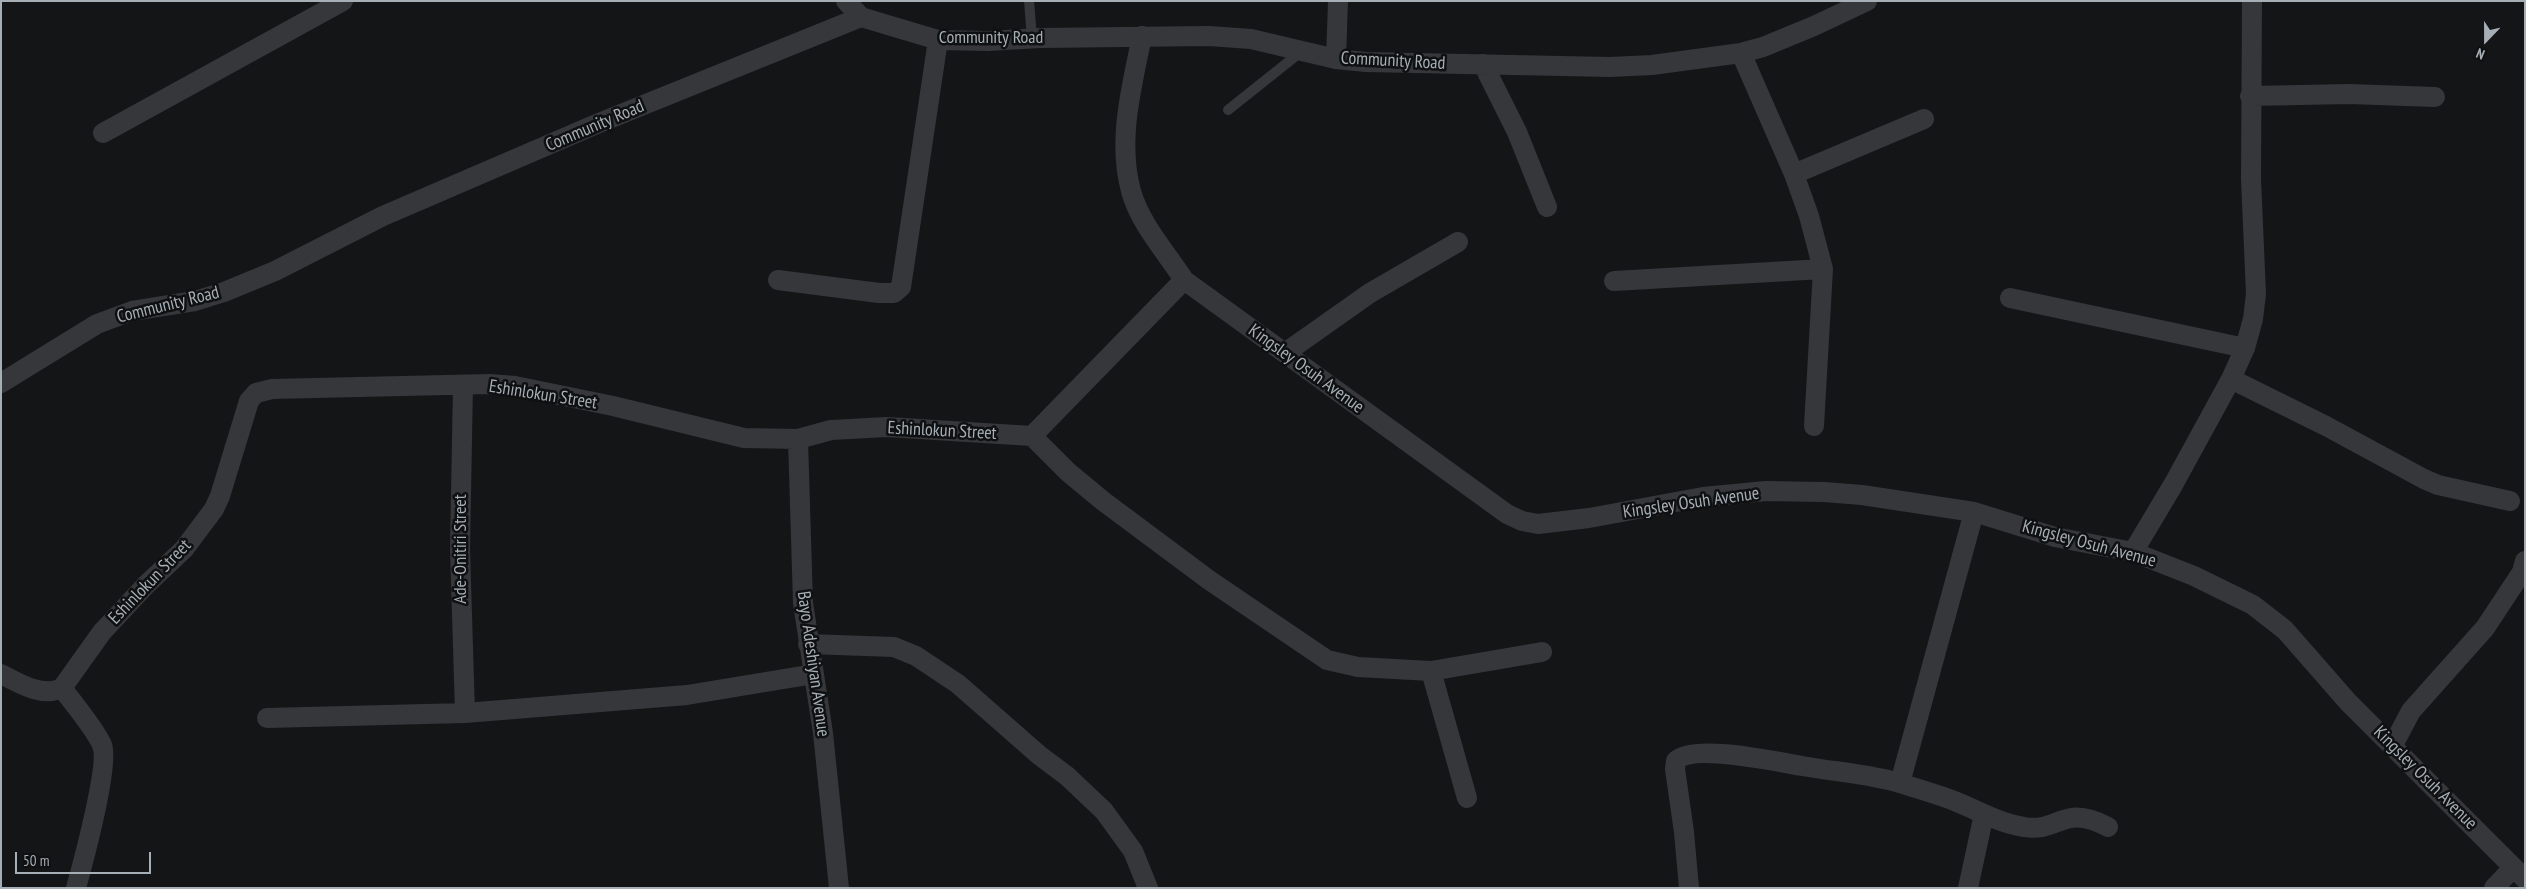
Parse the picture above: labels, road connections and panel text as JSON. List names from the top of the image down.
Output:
{
  "streets": {
    "street": [
      "Community Road",
      "Kingsley Osuh Avenue",
      "Eshinlokun Street",
      "Ade-Onitiri Street",
      "Bayo Adeshiyan Avenue"
    ]
  },
  "crossings": [
    ["Community Road", "Kingsley Osuh Avenue"],
    ["Eshinlokun Street", "Ade-Onitiri Street"],
    ["Eshinlokun Street", "Bayo Adeshiyan Avenue"]
  ],
  "scale_bar": "50 m",
  "north": "bottom"
}
